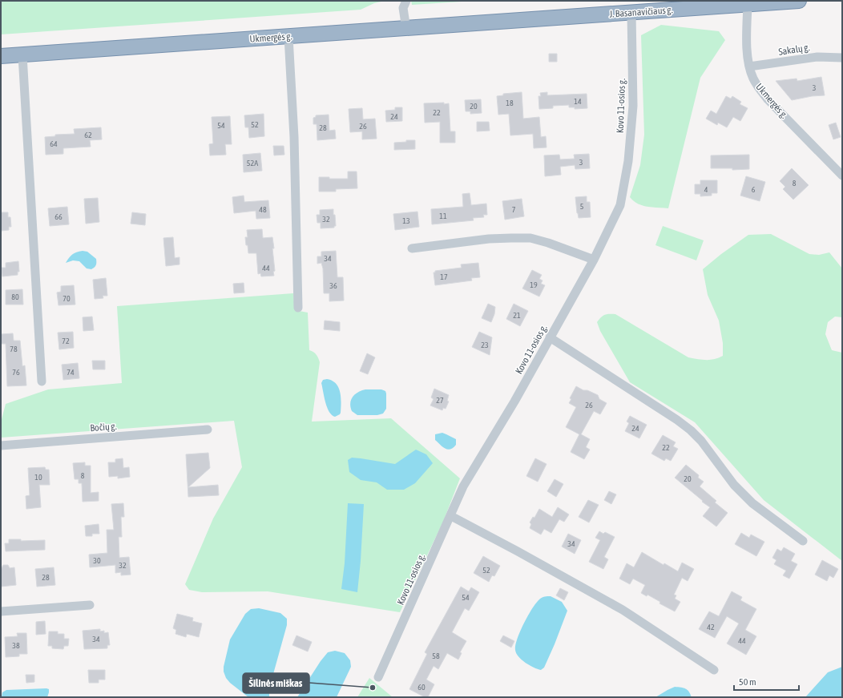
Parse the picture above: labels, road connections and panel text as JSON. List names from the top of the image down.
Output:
{
  "streets": {
    "highway": ["J. Basanavičiaus g.", "Ukmergės g."],
    "street": ["Sakalų g.", "Kovo 11-osios g.", "Bočių g."]
  },
  "crossings": [
    ["J. Basanavičiaus g.", "Ukmergės g."],
    ["J. Basanavičiaus g.", "Kovo 11-osios g."],
    ["Ukmergės g.", "Sakalų g."]
  ],
  "places": ["Šilinės miškas"],
  "house_numbers": [
    "3",
    "14",
    "18",
    "20",
    "22",
    "24",
    "52",
    "54",
    "26",
    "28",
    "62",
    "64",
    "3",
    "52A",
    "8",
    "4",
    "6",
    "5",
    "48",
    "7",
    "11",
    "66",
    "32",
    "13",
    "34",
    "44",
    "17",
    "19",
    "36",
    "80",
    "70",
    "21",
    "72",
    "23",
    "78",
    "76",
    "74",
    "27",
    "26",
    "24",
    "22",
    "8",
    "10",
    "20",
    "34",
    "30",
    "32",
    "52",
    "28",
    "54",
    "42",
    "34",
    "44",
    "38",
    "58",
    "60"
  ],
  "scale_bar": "50 m"
}
